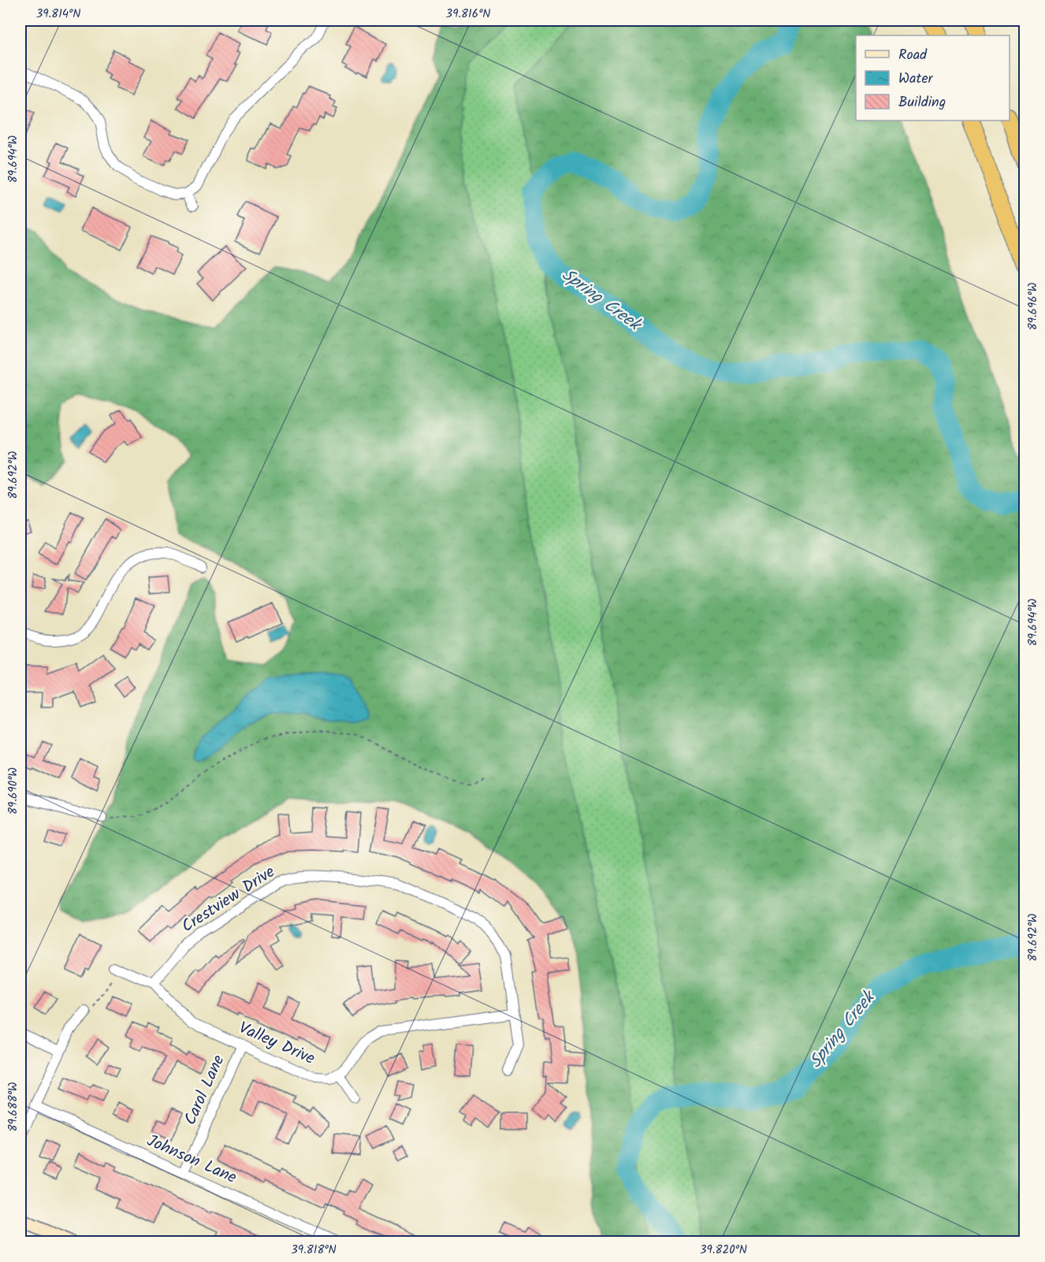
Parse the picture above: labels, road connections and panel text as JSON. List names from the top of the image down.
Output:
{
  "streets": {
    "street": [
      "Crestview Drive",
      "Valley Drive",
      "Carol Lane",
      "Johnson Lane"
    ]
  },
  "crossings": [
    ["Crestview Drive", "Valley Drive"],
    ["Valley Drive", "Carol Lane"],
    ["Carol Lane", "Johnson Lane"]
  ],
  "water": ["Spring Creek"],
  "legend": ["Road", "Water", "Building"],
  "coordinates": [
    "39.814°N",
    "39.816°N",
    "89.694°W",
    "89.696°W",
    "89.692°W",
    "89.690°W",
    "89.688°W",
    "39.818°N",
    "39.820°N"
  ]
}
